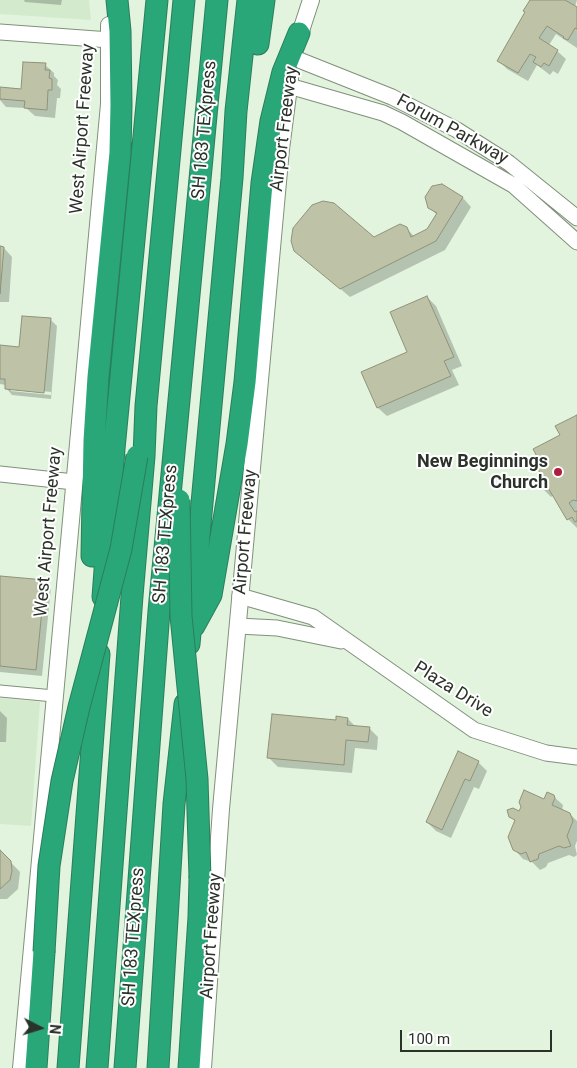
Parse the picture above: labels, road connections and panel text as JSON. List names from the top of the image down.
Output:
{
  "streets": {
    "highway": ["SH 183 TEXpress"],
    "main road": ["West Airport Freeway", "Airport Freeway"],
    "street": ["Forum Parkway", "Plaza Drive"]
  },
  "crossings": [
    ["Airport Freeway", "Forum Parkway"],
    ["Airport Freeway", "Plaza Drive"]
  ],
  "places": ["New Beginnings Church"],
  "scale_bar": "100 m",
  "north": "right"
}
